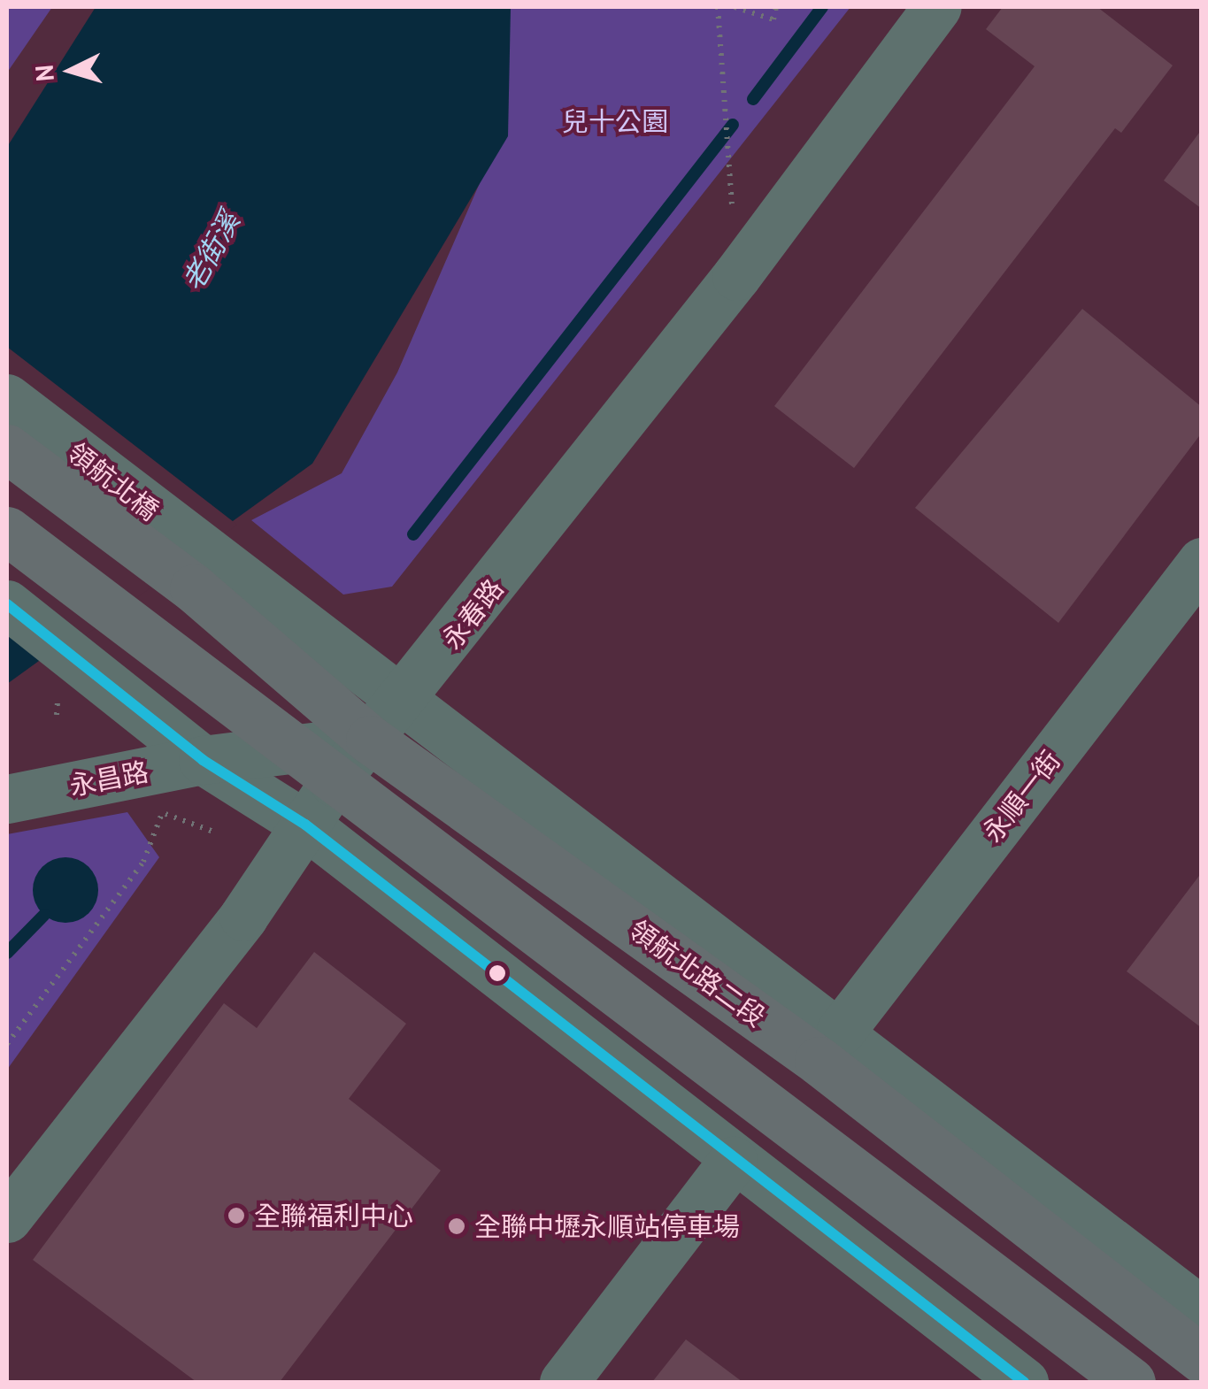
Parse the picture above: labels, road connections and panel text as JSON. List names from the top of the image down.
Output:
{
  "streets": {
    "main road": ["領航北橋", "領航北路二段"],
    "street": ["永春路", "永昌路", "永順一街"]
  },
  "crossings": [
    ["領航北橋", "領航北路二段"],
    ["永春路", "永昌路"],
    ["永春路", "領航北路二段"],
    ["永昌路", "領航北路二段"],
    ["永順一街", "領航北路二段"]
  ],
  "water": ["老街溪"],
  "parks": ["兒十公園"],
  "places": ["全聯福利中心", "全聯中壢永順站停車場"],
  "north": "left"
}
